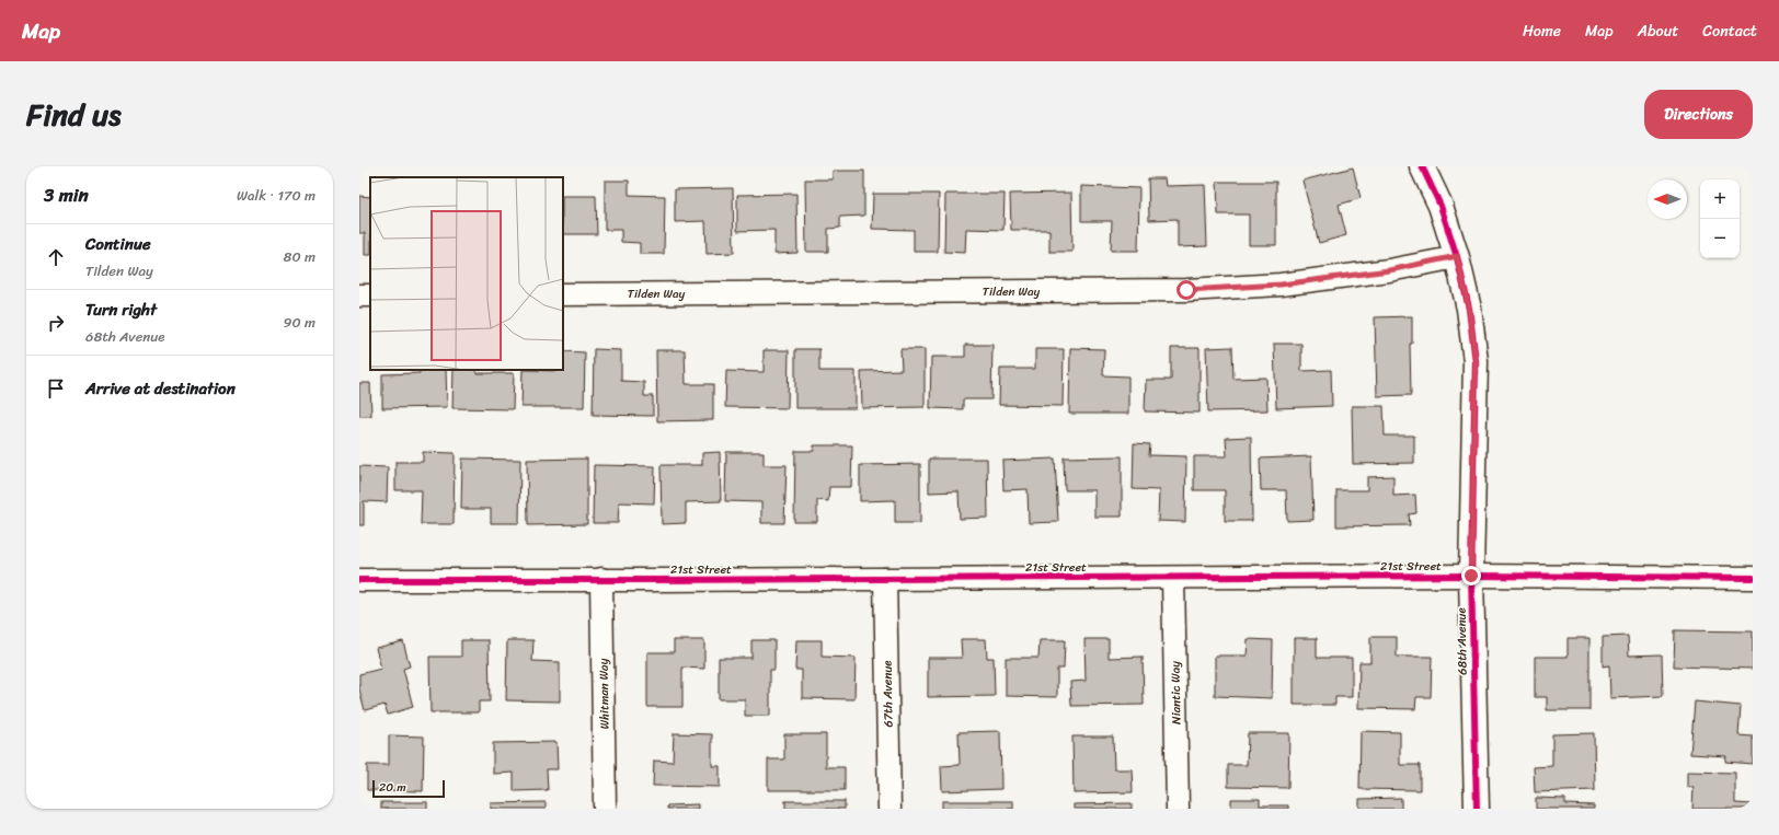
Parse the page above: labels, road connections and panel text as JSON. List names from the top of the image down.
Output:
{
  "streets": {
    "street": [
      "Tilden Way",
      "21st Street",
      "68th Avenue",
      "Niantic Way",
      "Whitman Way",
      "67th Avenue"
    ]
  },
  "crossings": [
    ["Tilden Way", "68th Avenue"],
    ["21st Street", "68th Avenue"],
    ["21st Street", "Niantic Way"],
    ["21st Street", "Whitman Way"],
    ["21st Street", "67th Avenue"]
  ],
  "scale_bar": "20 m",
  "north": "left",
  "page": {
    "header": "Map",
    "nav": [
      "Home",
      "Map",
      "About",
      "Contact"
    ],
    "title": "Find us",
    "buttons": "Directions",
    "heading": ["3 min", "Walk · 170 m"],
    "map_buttons": ["+", "−"],
    "list": [
      ["Continue", "Tilden Way", "80 m"],
      ["Turn right", "68th Avenue", "90 m"],
      "Arrive at destination"
    ],
    "scale": "20 m"
  }
}
